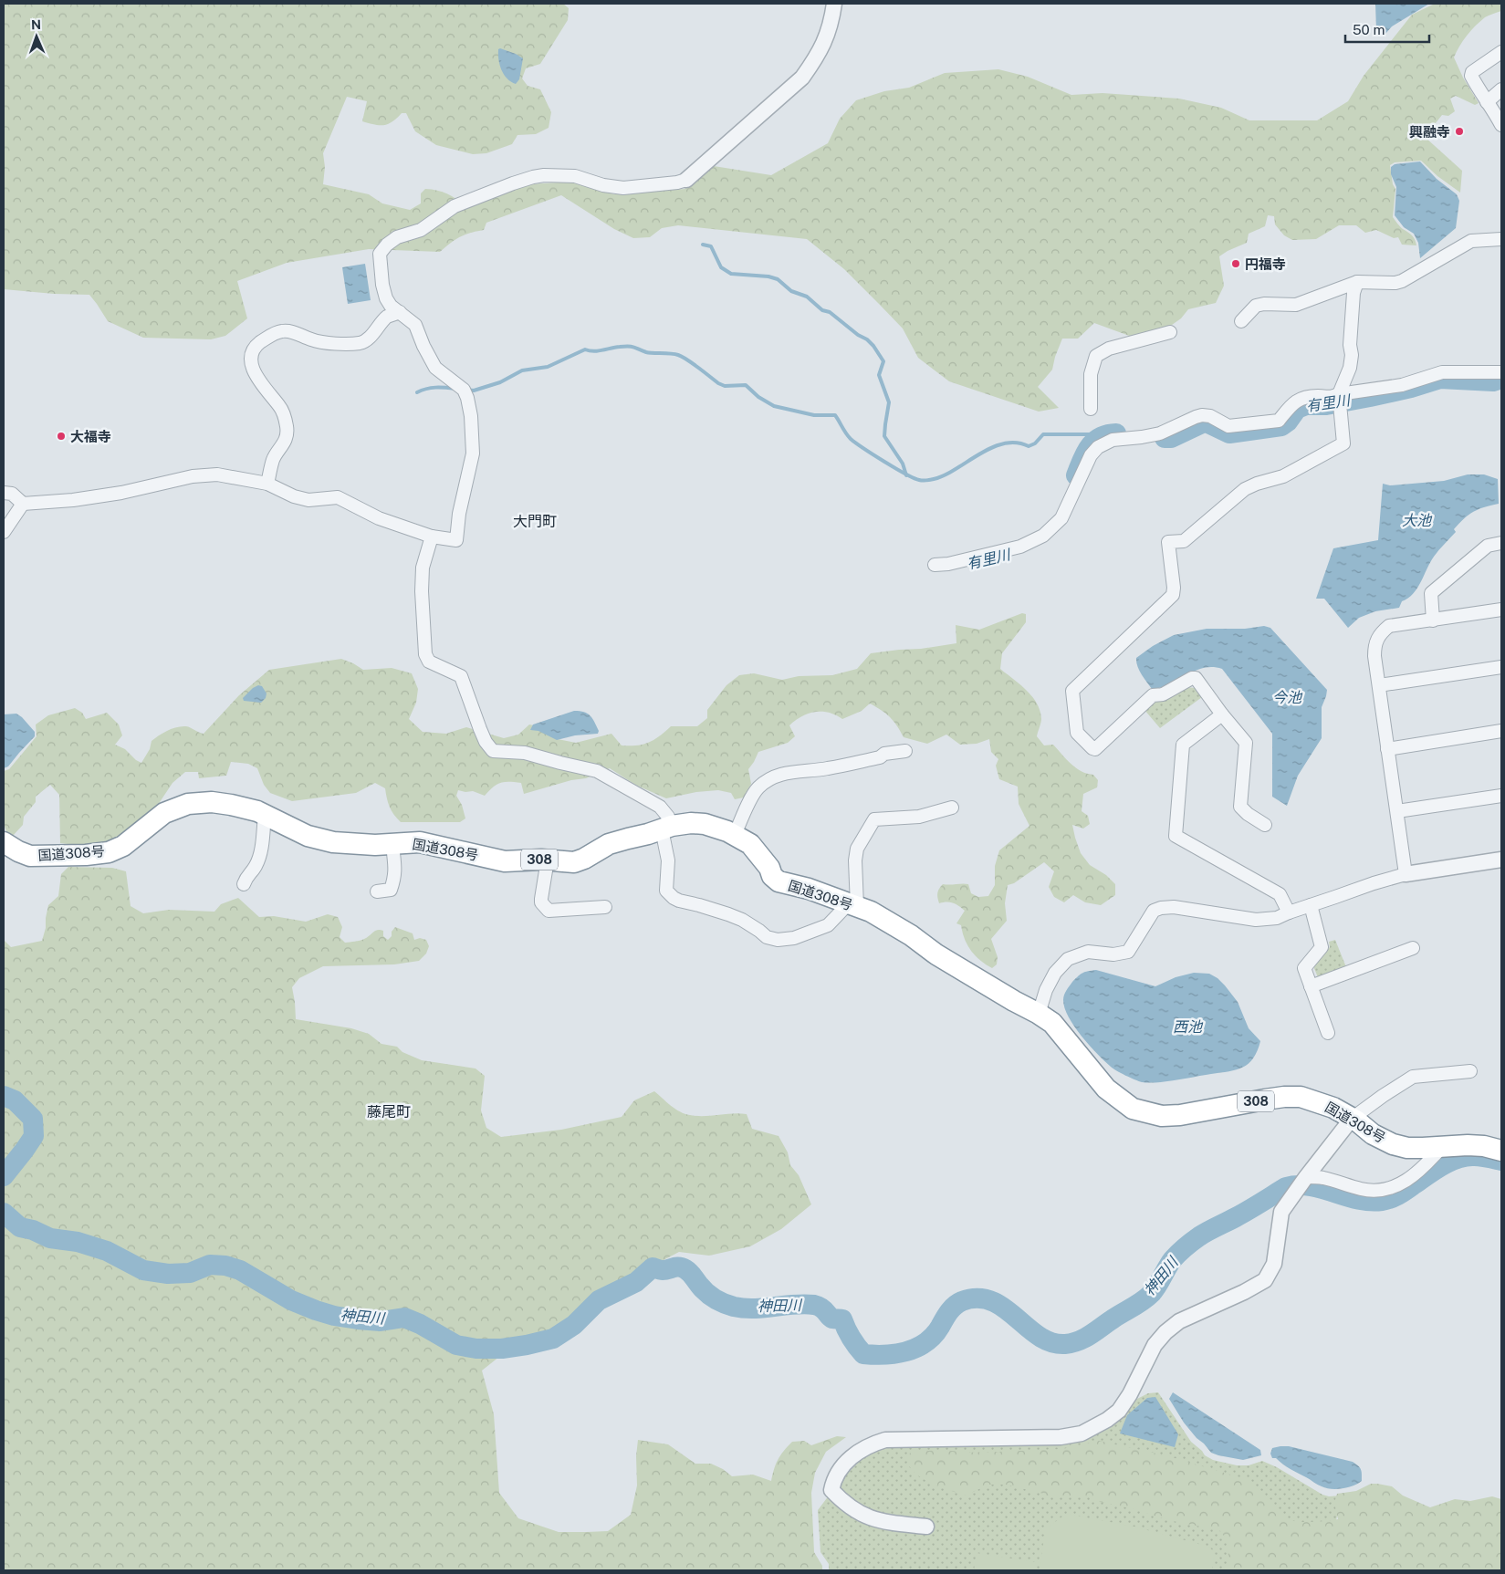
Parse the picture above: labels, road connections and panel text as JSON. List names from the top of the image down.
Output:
{
  "streets": {
    "highway": ["国道308号", "308"]
  },
  "districts": ["大門町", "藤尾町"],
  "water": [
    "有里川",
    "大池",
    "今池",
    "西池",
    "神田川"
  ],
  "places": ["興融寺", "円福寺", "大福寺"],
  "scale_bar": "50 m",
  "north": "top"
}
